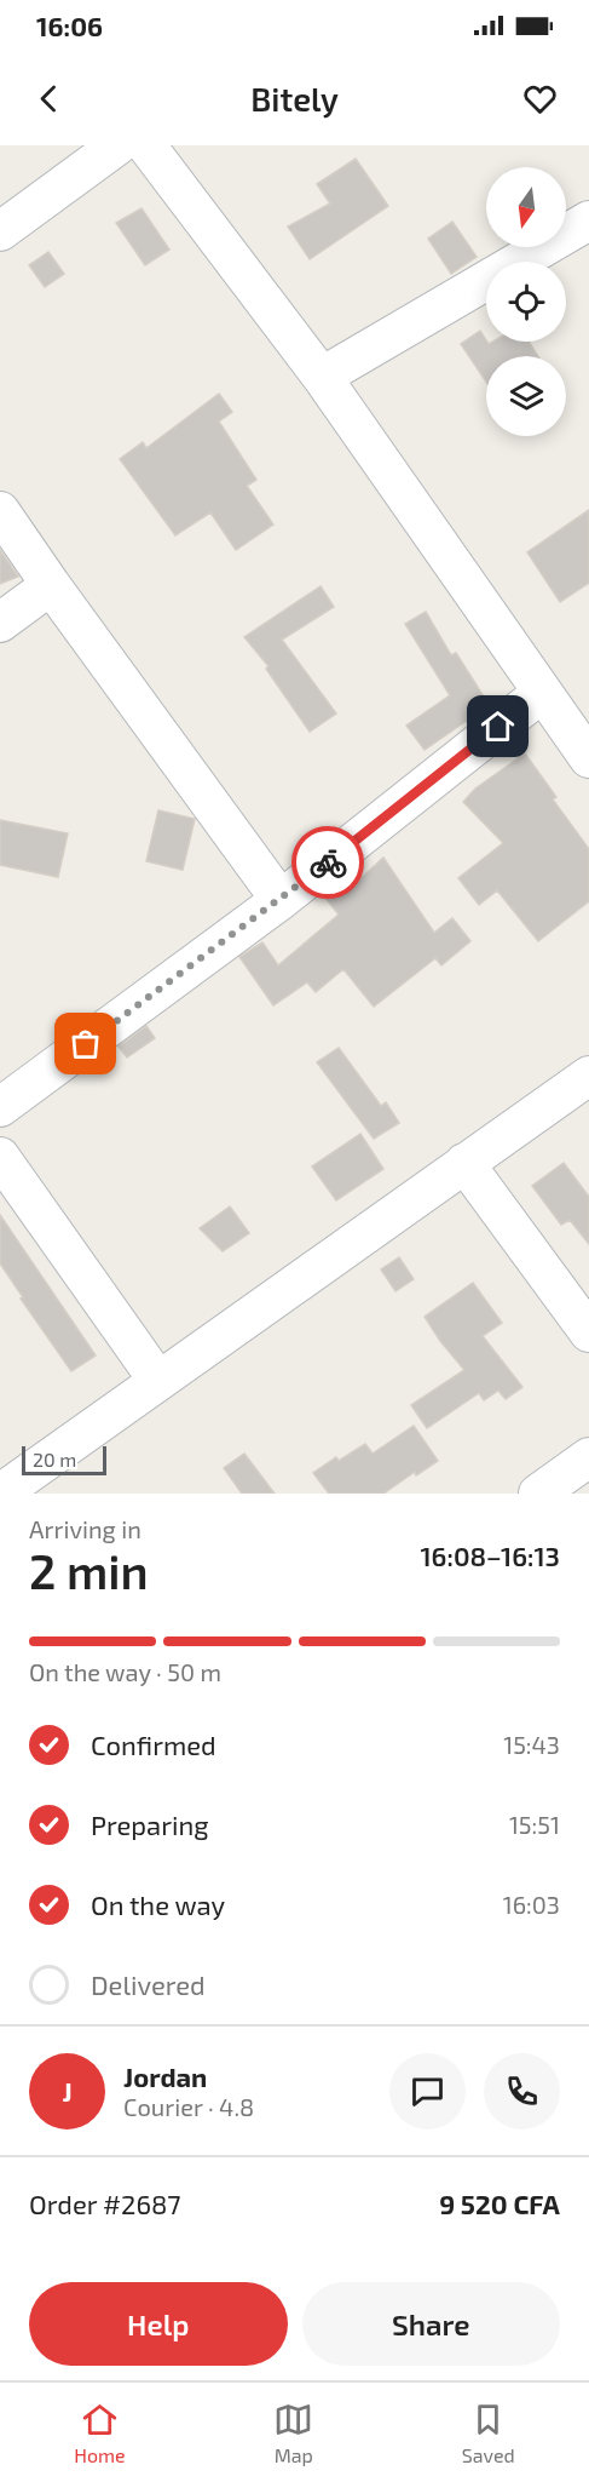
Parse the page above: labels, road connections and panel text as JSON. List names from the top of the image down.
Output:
{
  "scale_bar": "20 m",
  "north": "bottom",
  "page": {
    "status": "16:06",
    "header": "Bitely",
    "scale": "20 m",
    "heading": ["2 min", "Arriving in", "16:08–16:13"],
    "panel": [
      "Jordan",
      "Courier · 4.8",
      "Order #2687",
      "9 520 CFA"
    ],
    "bar": "On the way · 50 m",
    "list": [
      ["Confirmed", "15:43"],
      ["Preparing", "15:51"],
      ["On the way", "16:03"],
      "Delivered"
    ],
    "round": "J",
    "buttons": ["Help", "Share"],
    "tabs": ["Home", "Map", "Saved"]
  }
}
